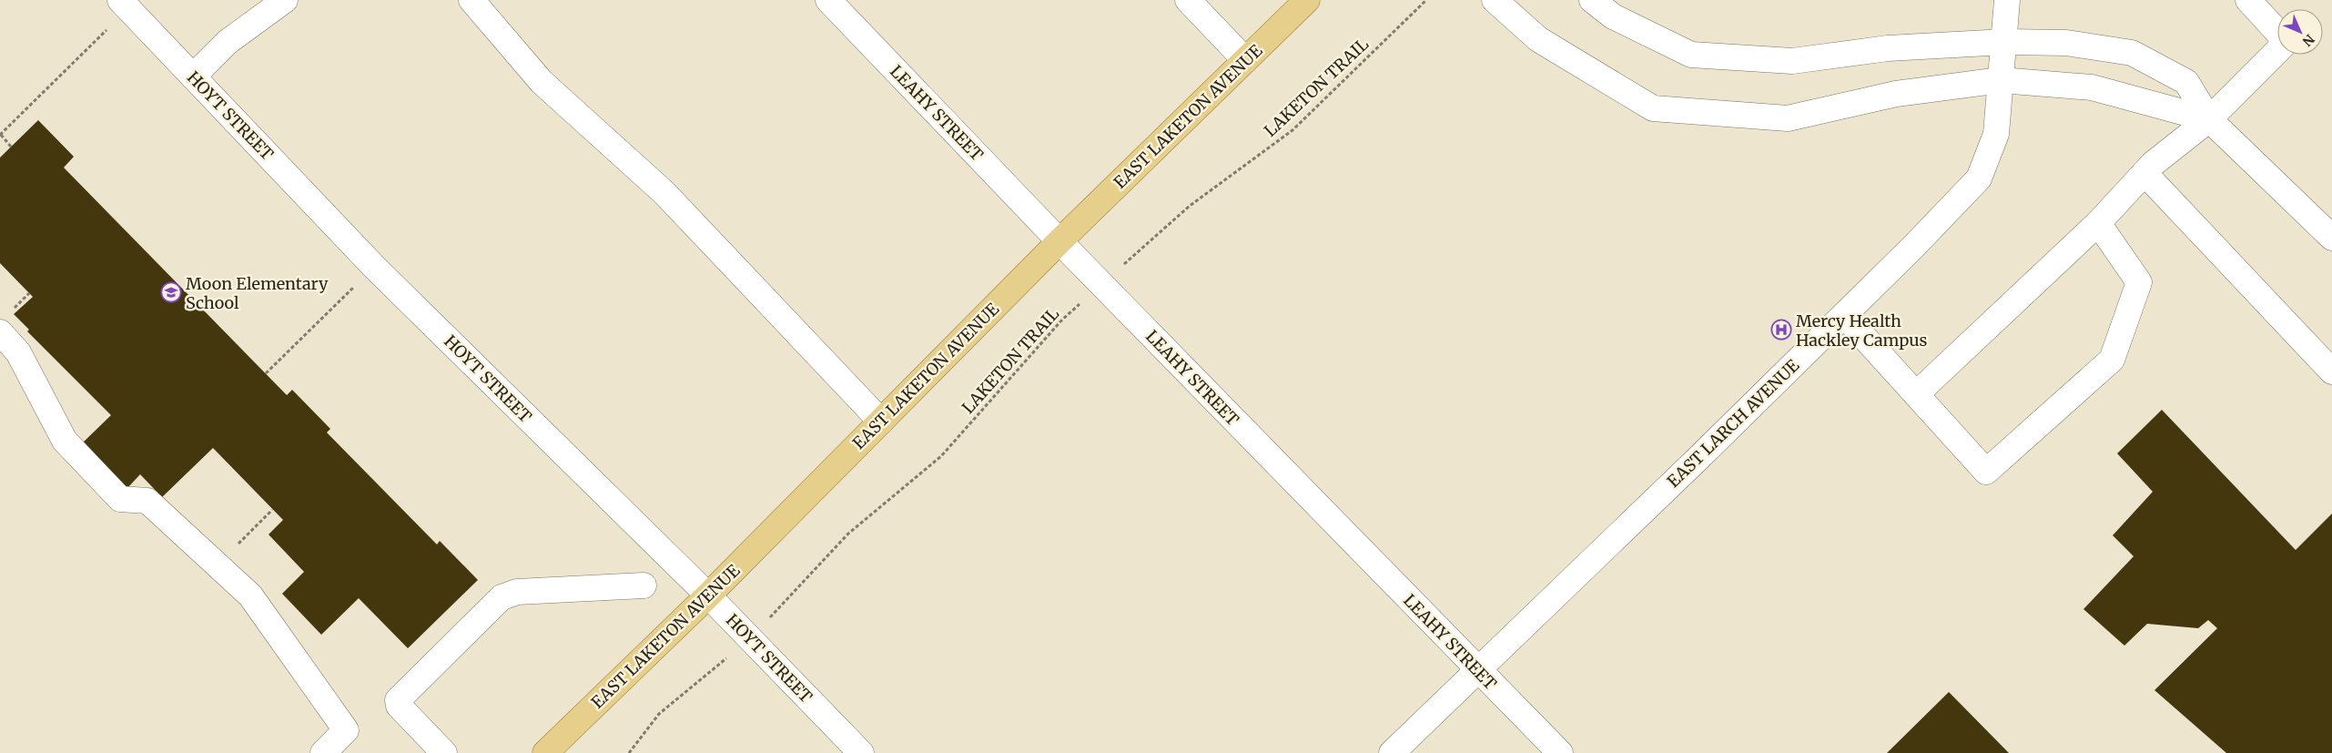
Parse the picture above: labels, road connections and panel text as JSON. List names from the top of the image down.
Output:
{
  "streets": {
    "main road": ["EAST LAKETON AVENUE"],
    "street": ["LEAHY STREET", "HOYT STREET", "EAST LARCH AVENUE"],
    "path": ["LAKETON TRAIL"]
  },
  "crossings": [
    ["LAKETON TRAIL", "LEAHY STREET"],
    ["LAKETON TRAIL", "HOYT STREET"],
    ["LEAHY STREET", "EAST LAKETON AVENUE"],
    ["LEAHY STREET", "EAST LARCH AVENUE"],
    ["HOYT STREET", "EAST LAKETON AVENUE"]
  ],
  "places": {
    "school or university": ["Moon Elementary School"],
    "hospital": ["Mercy Health Hackley Campus"]
  },
  "north": "bottom right"
}
